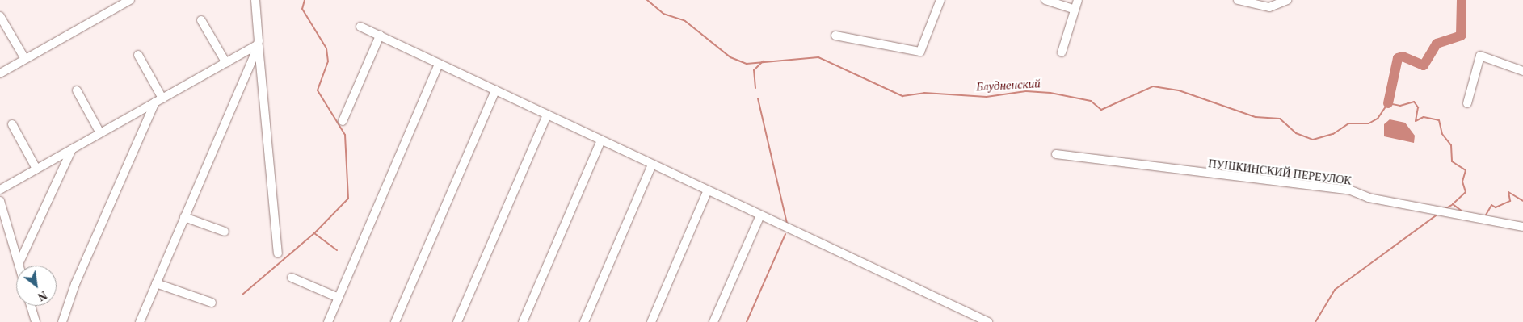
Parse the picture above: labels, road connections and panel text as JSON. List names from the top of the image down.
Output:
{
  "streets": {
    "street": ["ПУШКИНСКИЙ ПЕРЕУЛОК"]
  },
  "water": ["Блудненский"],
  "north": "bottom right"
}
